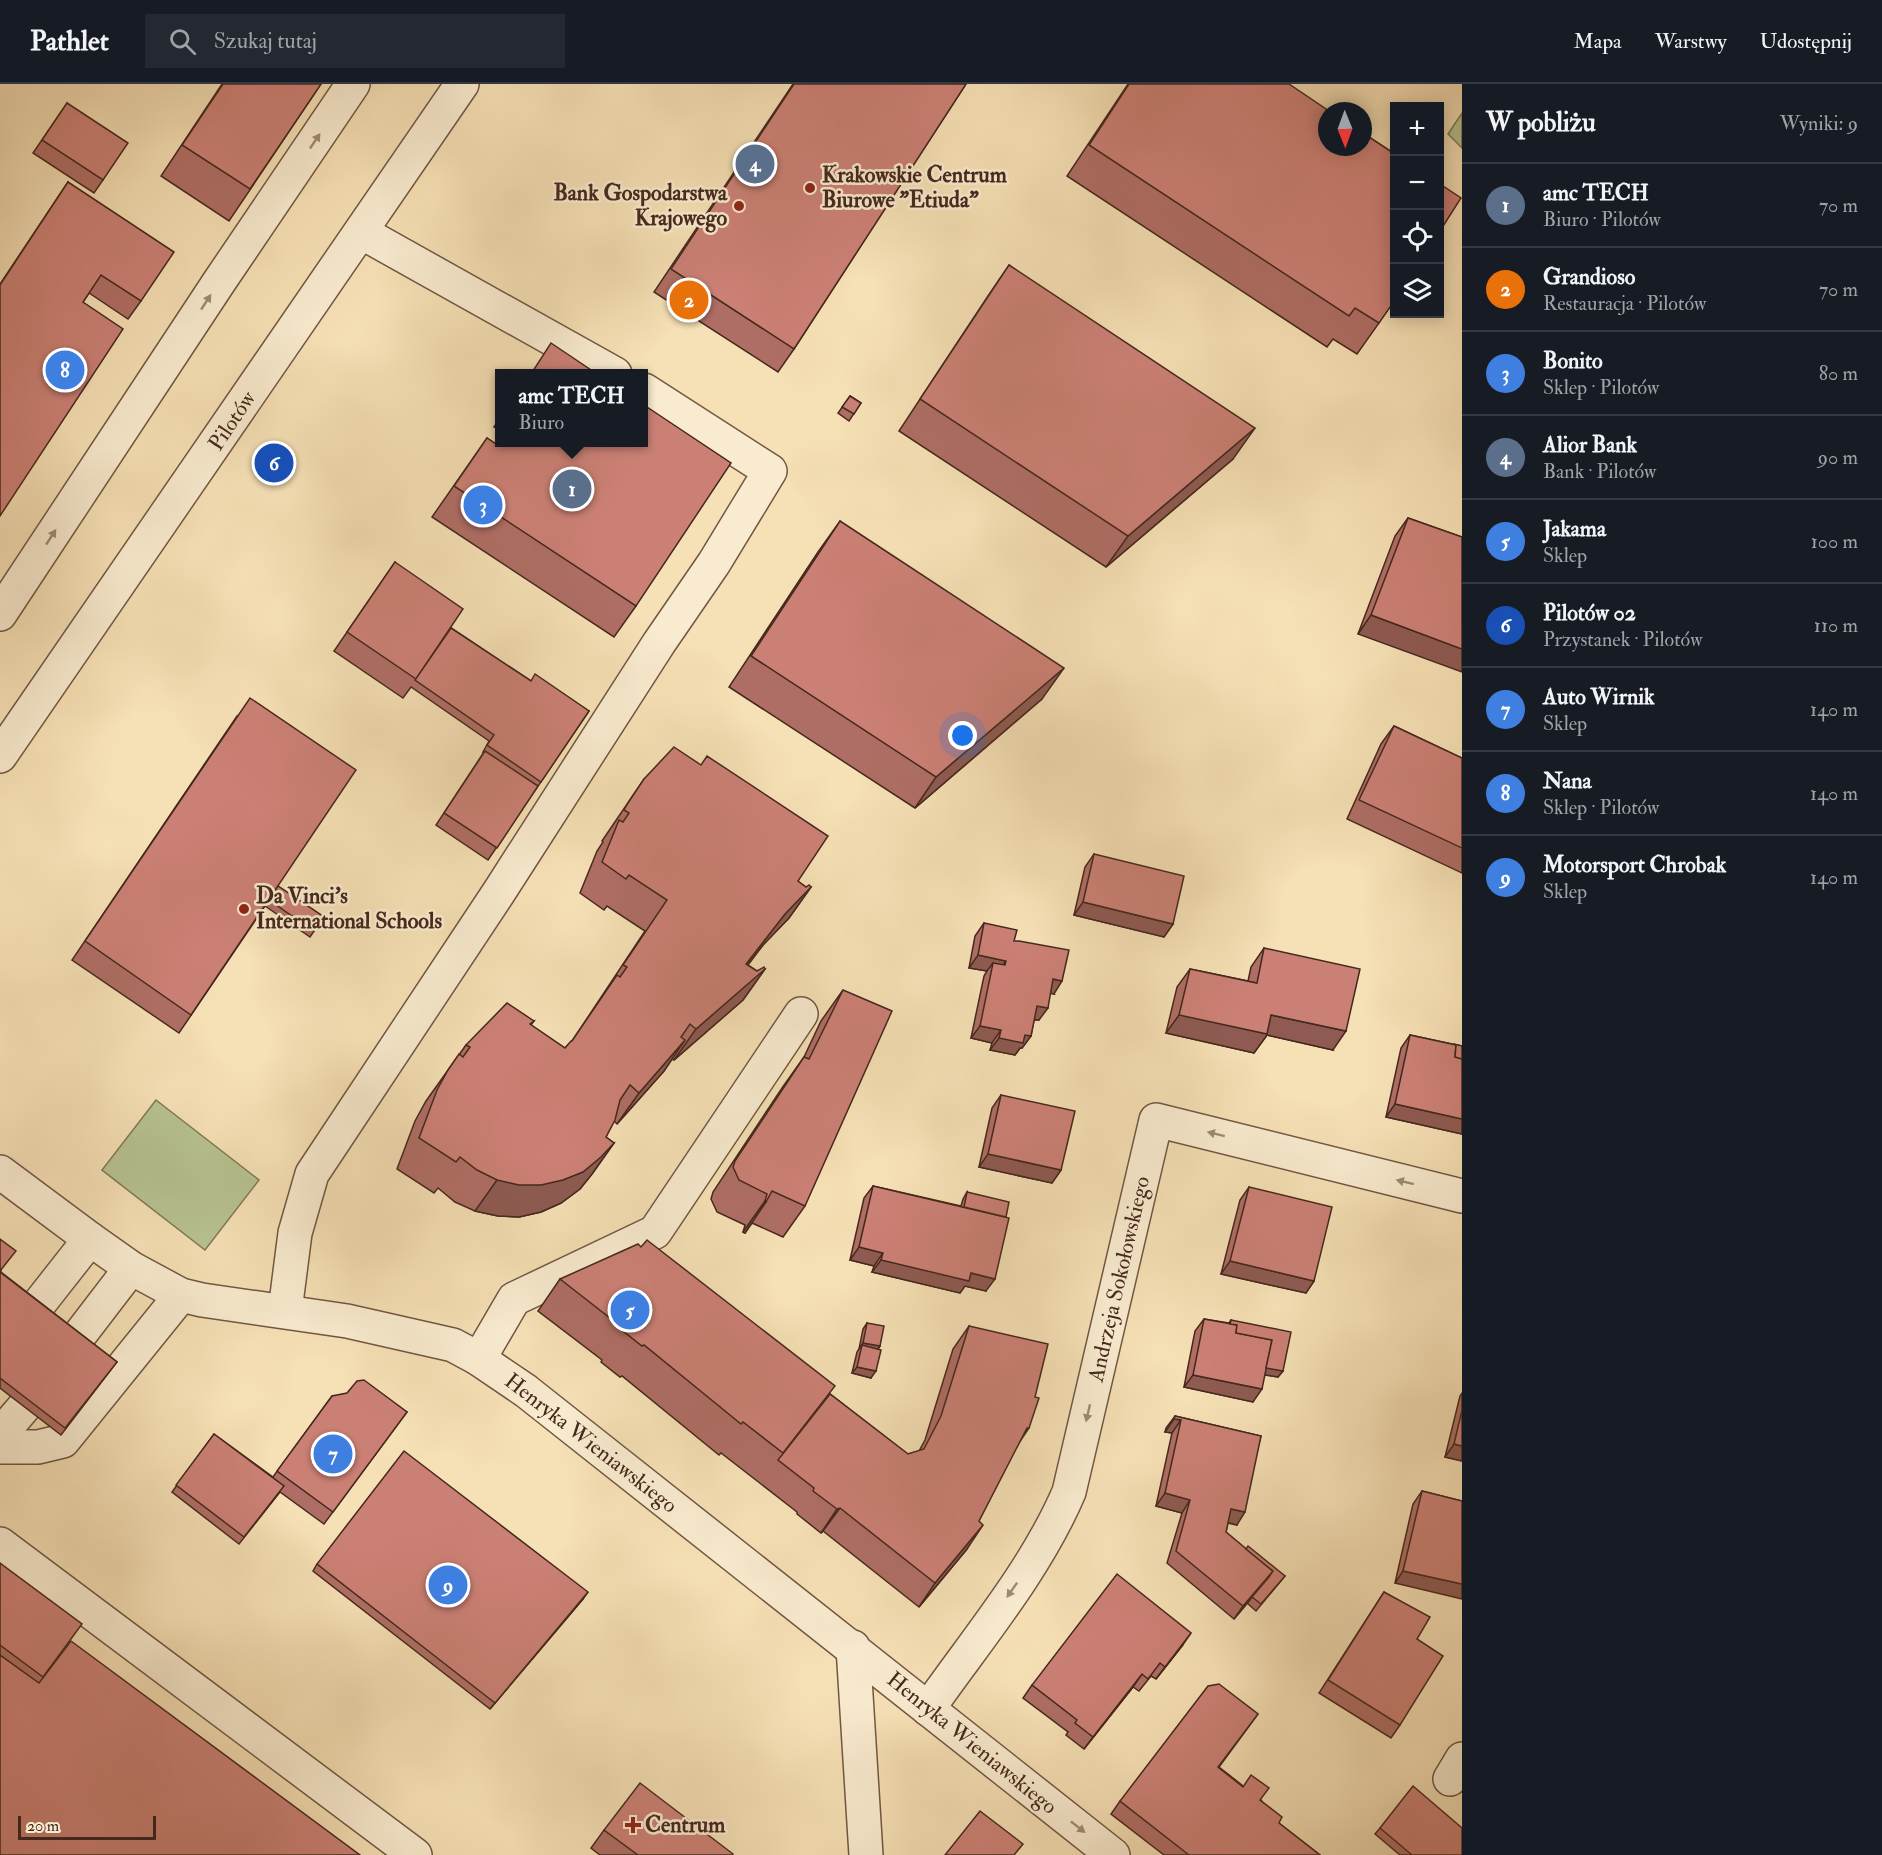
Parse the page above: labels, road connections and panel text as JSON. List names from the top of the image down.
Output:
{
  "streets": {
    "street": ["Pilotów", "Andrzeja Sokołowskiego", "Henryka Wieniawskiego"]
  },
  "crossings": [
    ["Andrzeja Sokołowskiego", "Henryka Wieniawskiego"]
  ],
  "places": {
    "other": ["Krakowskie Centrum Biurowe \"Etiuda\"", "Bank Gospodarstwa Krajowego", "Da Vinci's International Schools"],
    "health": ["Centrum"]
  },
  "scale_bar": "20 m",
  "north": "bottom",
  "page": {
    "header": "Pathlet",
    "search": "Szukaj tutaj",
    "nav": ["Mapa", "Warstwy", "Udostępnij"],
    "heading": ["W pobliżu", "Wyniki: 9"],
    "map_buttons": ["+", "−"],
    "pins": [
      "4",
      "2",
      "8",
      "6",
      "1",
      "3",
      "5",
      "7",
      "9"
    ],
    "list": [
      {
        "mark": "1",
        "name": "amc TECH",
        "note": "Biuro · Pilotów",
        "value": "70 m"
      },
      {
        "mark": "2",
        "name": "Grandioso",
        "note": "Restauracja · Pilotów",
        "value": "70 m"
      },
      {
        "mark": "3",
        "name": "Bonito",
        "note": "Sklep · Pilotów",
        "value": "80 m"
      },
      {
        "mark": "4",
        "name": "Alior Bank",
        "note": "Bank · Pilotów",
        "value": "90 m"
      },
      {
        "mark": "5",
        "name": "Jakama",
        "note": "Sklep",
        "value": "100 m"
      },
      {
        "mark": "6",
        "name": "Pilotów 02",
        "note": "Przystanek · Pilotów",
        "value": "110 m"
      },
      {
        "mark": "7",
        "name": "Auto Wirnik",
        "note": "Sklep",
        "value": "140 m"
      },
      {
        "mark": "8",
        "name": "Nana",
        "note": "Sklep · Pilotów",
        "value": "140 m"
      },
      {
        "mark": "9",
        "name": "Motorsport Chrobak",
        "note": "Sklep",
        "value": "140 m"
      }
    ],
    "popup": ["amc TECH", "Biuro"],
    "scale": "20 m"
  }
}
